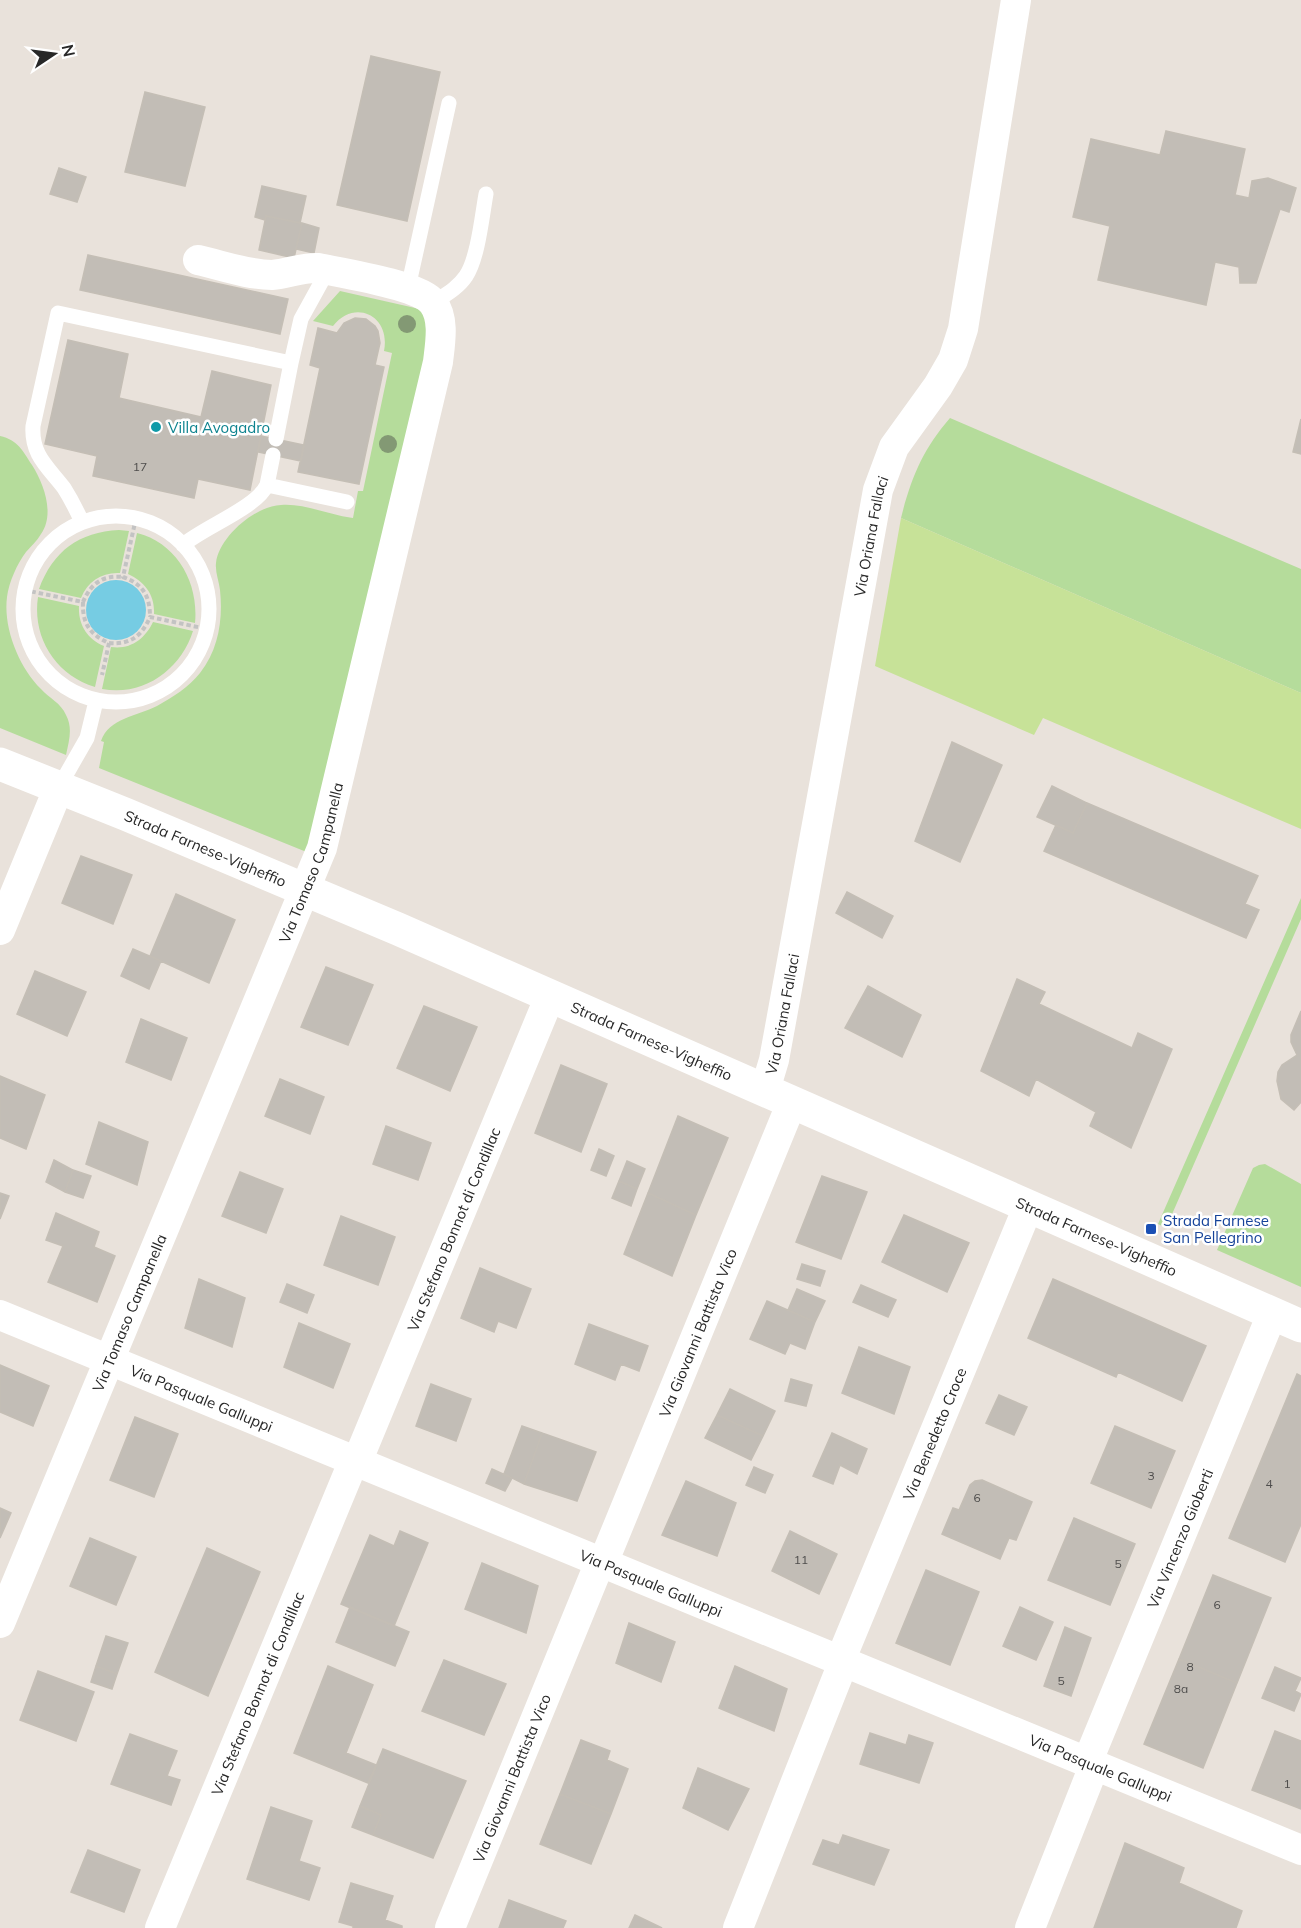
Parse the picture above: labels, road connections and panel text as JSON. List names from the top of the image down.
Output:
{
  "streets": {
    "street": [
      "Via Oriana Fallaci",
      "Strada Farnese-Vigheffio",
      "Via Tomaso Campanella",
      "Via Stefano Bonnot di Condillac",
      "Via Giovanni Battista Vico",
      "Via Pasquale Galluppi",
      "Via Benedetto Croce",
      "Via Vincenzo Gioberti"
    ]
  },
  "crossings": [
    ["Via Oriana Fallaci", "Strada Farnese-Vigheffio"],
    ["Via Oriana Fallaci", "Via Giovanni Battista Vico"],
    ["Strada Farnese-Vigheffio", "Via Tomaso Campanella"],
    ["Strada Farnese-Vigheffio", "Via Stefano Bonnot di Condillac"],
    ["Strada Farnese-Vigheffio", "Via Giovanni Battista Vico"],
    ["Strada Farnese-Vigheffio", "Via Benedetto Croce"],
    ["Strada Farnese-Vigheffio", "Via Vincenzo Gioberti"],
    ["Via Tomaso Campanella", "Via Pasquale Galluppi"],
    ["Via Stefano Bonnot di Condillac", "Via Pasquale Galluppi"],
    ["Via Giovanni Battista Vico", "Via Pasquale Galluppi"],
    ["Via Pasquale Galluppi", "Via Benedetto Croce"],
    ["Via Pasquale Galluppi", "Via Vincenzo Gioberti"]
  ],
  "places": {
    "other": ["Villa Avogadro"],
    "transit": ["Strada Farnese San Pellegrino"]
  },
  "house_numbers": [
    "17",
    "3",
    "4",
    "6",
    "11",
    "5",
    "6",
    "8",
    "5",
    "8a",
    "1"
  ],
  "north": "right"
}
